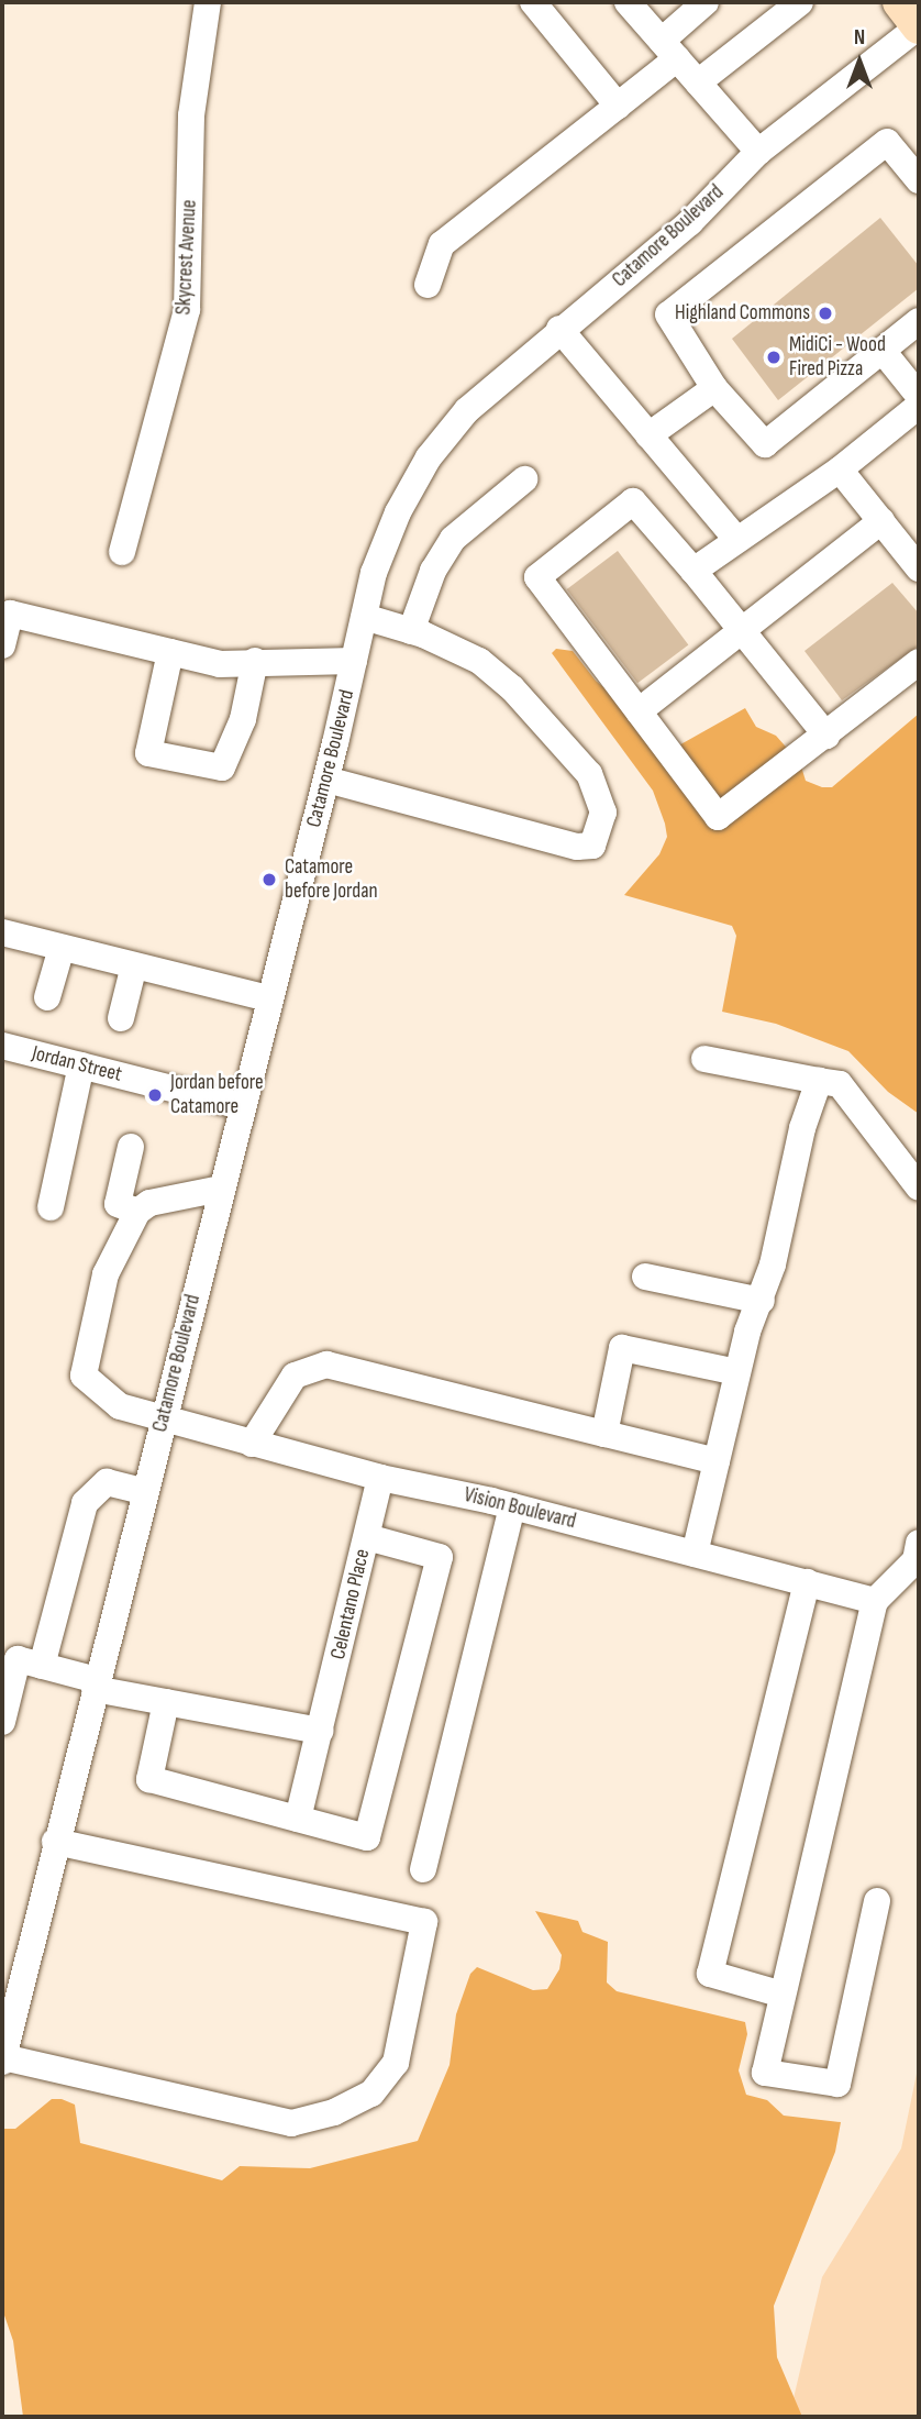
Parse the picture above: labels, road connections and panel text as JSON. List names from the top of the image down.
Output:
{
  "streets": {
    "street": [
      "Catamore Boulevard",
      "Skycrest Avenue",
      "Jordan Street",
      "Vision Boulevard",
      "Celentano Place"
    ]
  },
  "crossings": [
    ["Catamore Boulevard", "Jordan Street"],
    ["Catamore Boulevard", "Vision Boulevard"],
    ["Vision Boulevard", "Celentano Place"]
  ],
  "places": [
    "Highland Commons",
    "MidiCi - Wood Fired Pizza",
    "Catamore before Jordan",
    "Jordan before Catamore"
  ],
  "north": "top"
}
